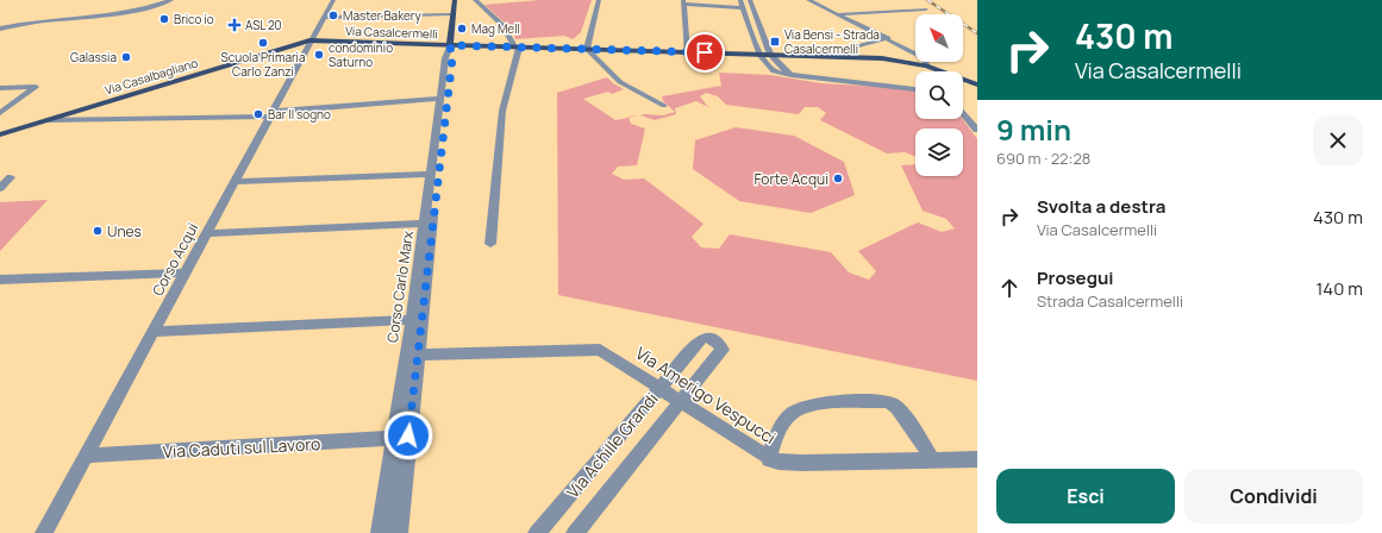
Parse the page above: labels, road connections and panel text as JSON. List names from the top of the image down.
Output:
{
  "streets": {
    "main road": ["Via Casalcermelli", "Via Casalbagliano", "Corso Carlo Marx"],
    "street": [
      "Corso Acqui",
      "Via Amerigo Vespucci",
      "Via Achille Grandi",
      "Via Caduti sul Lavoro"
    ]
  },
  "crossings": [
    ["Via Casalcermelli", "Via Casalbagliano"],
    ["Via Casalcermelli", "Corso Acqui"],
    ["Via Casalcermelli", "Corso Carlo Marx"],
    ["Via Casalbagliano", "Corso Acqui"],
    ["Corso Acqui", "Via Caduti sul Lavoro"],
    ["Corso Carlo Marx", "Via Amerigo Vespucci"],
    ["Corso Carlo Marx", "Via Caduti sul Lavoro"],
    ["Via Amerigo Vespucci", "Via Achille Grandi"]
  ],
  "places": {
    "other": [
      "Master Bakery",
      "Brico io",
      "Mag Mell",
      "Scuola Primaria Carlo Zanzi",
      "condominio Saturno",
      "Galassia",
      "Bar Il sogno",
      "Forte Acqui",
      "Unes"
    ],
    "health": ["ASL 20"],
    "transit": ["Via Bensi - Strada Casalcermelli"]
  },
  "north": "top left",
  "page": {
    "turn": ["430 m", "Via Casalcermelli"],
    "heading": ["9 min", "690 m · 22:28"],
    "list": [
      {
        "name": "Svolta a destra",
        "note": "Via Casalcermelli",
        "value": "430 m"
      },
      {
        "name": "Prosegui",
        "note": "Strada Casalcermelli",
        "value": "140 m"
      }
    ],
    "buttons": ["Esci", "Condividi"]
  }
}
